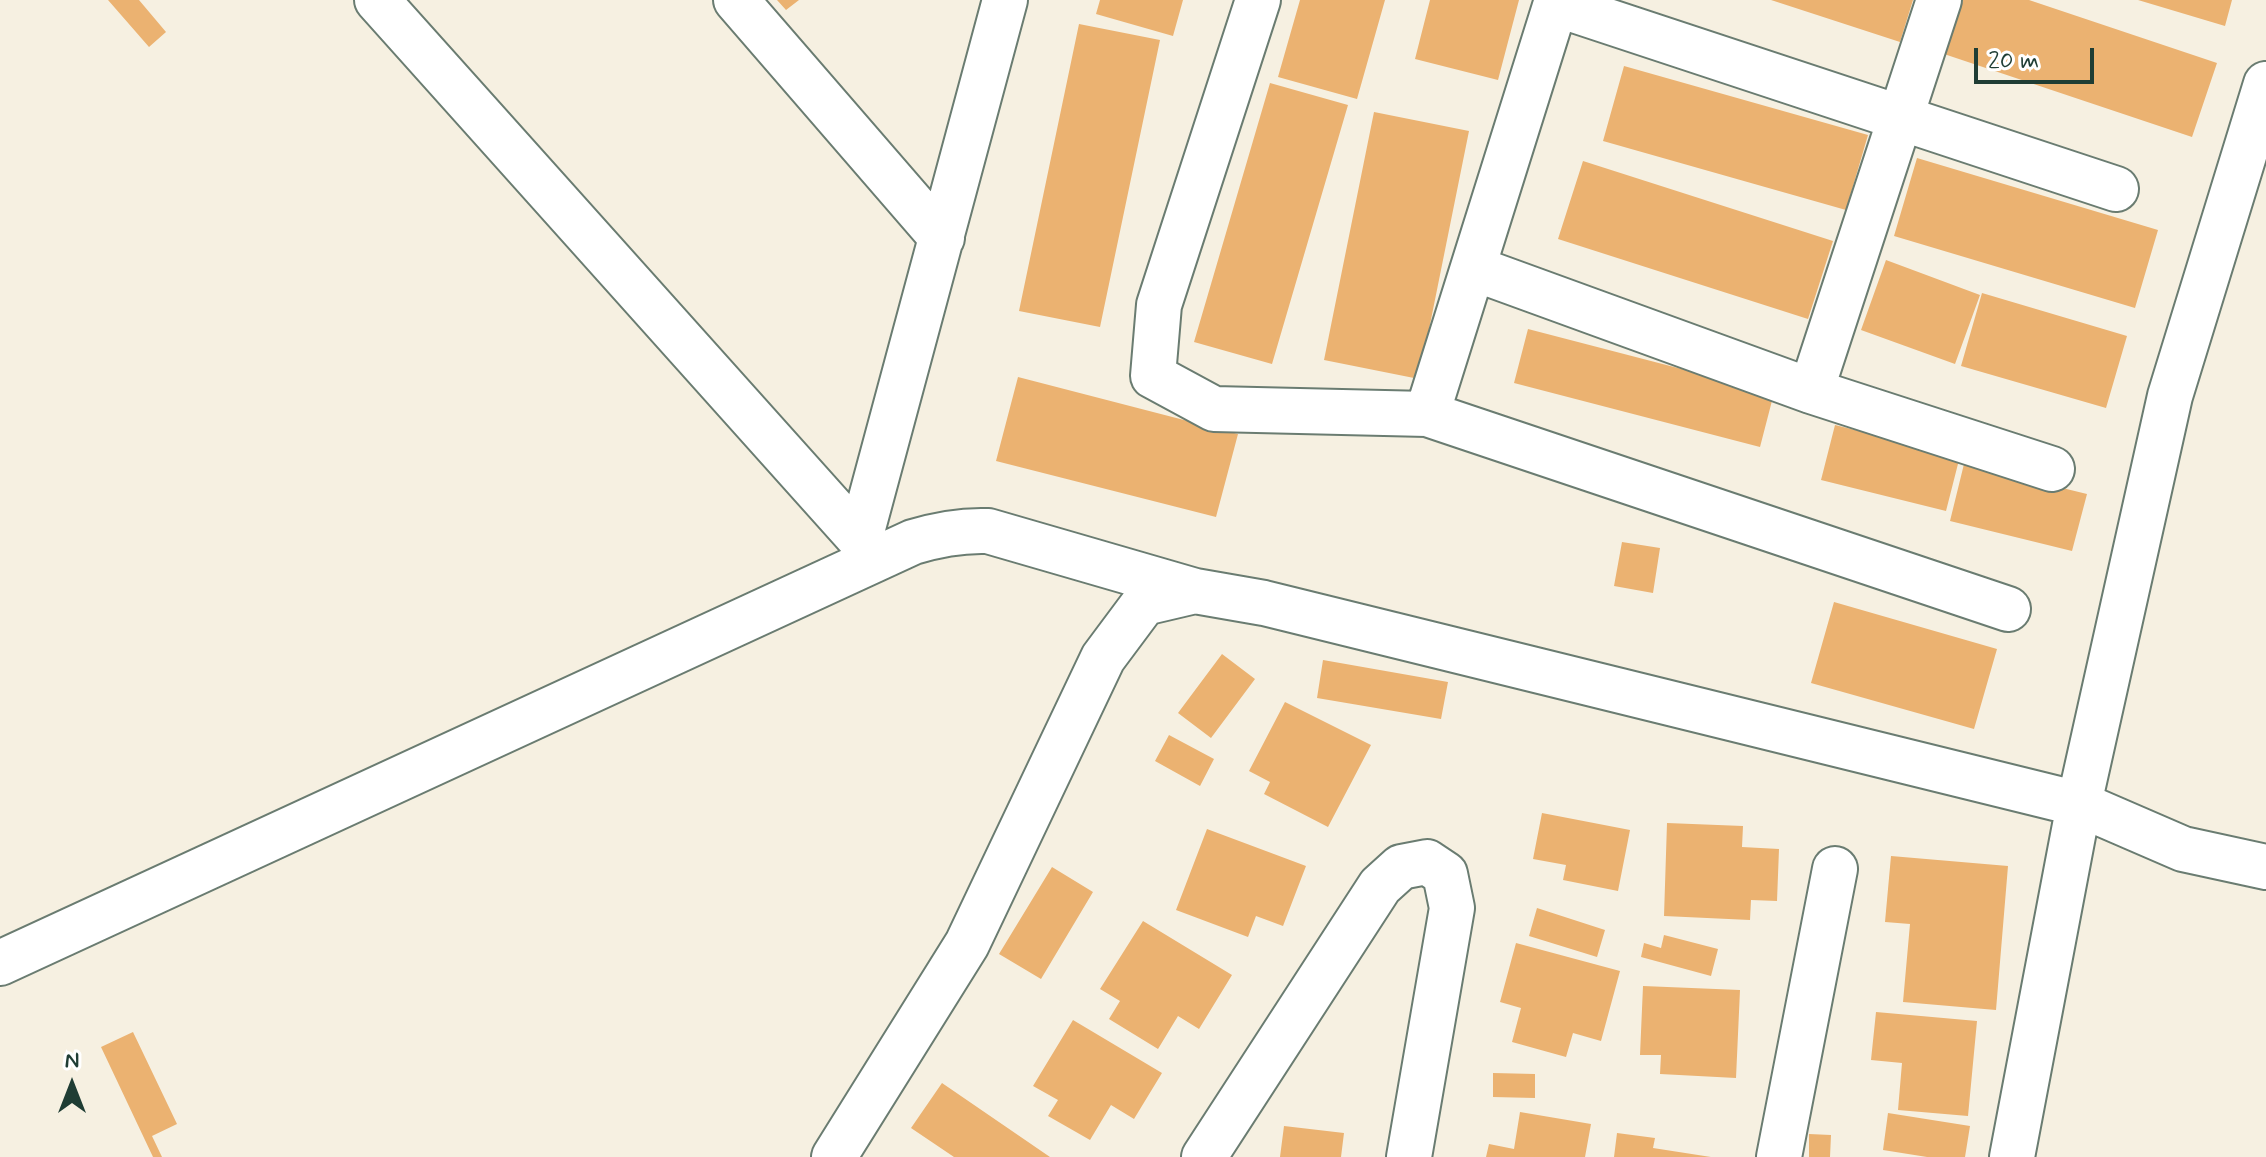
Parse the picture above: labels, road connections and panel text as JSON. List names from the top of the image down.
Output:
{
  "scale_bar": "20 m",
  "north": "top"
}
